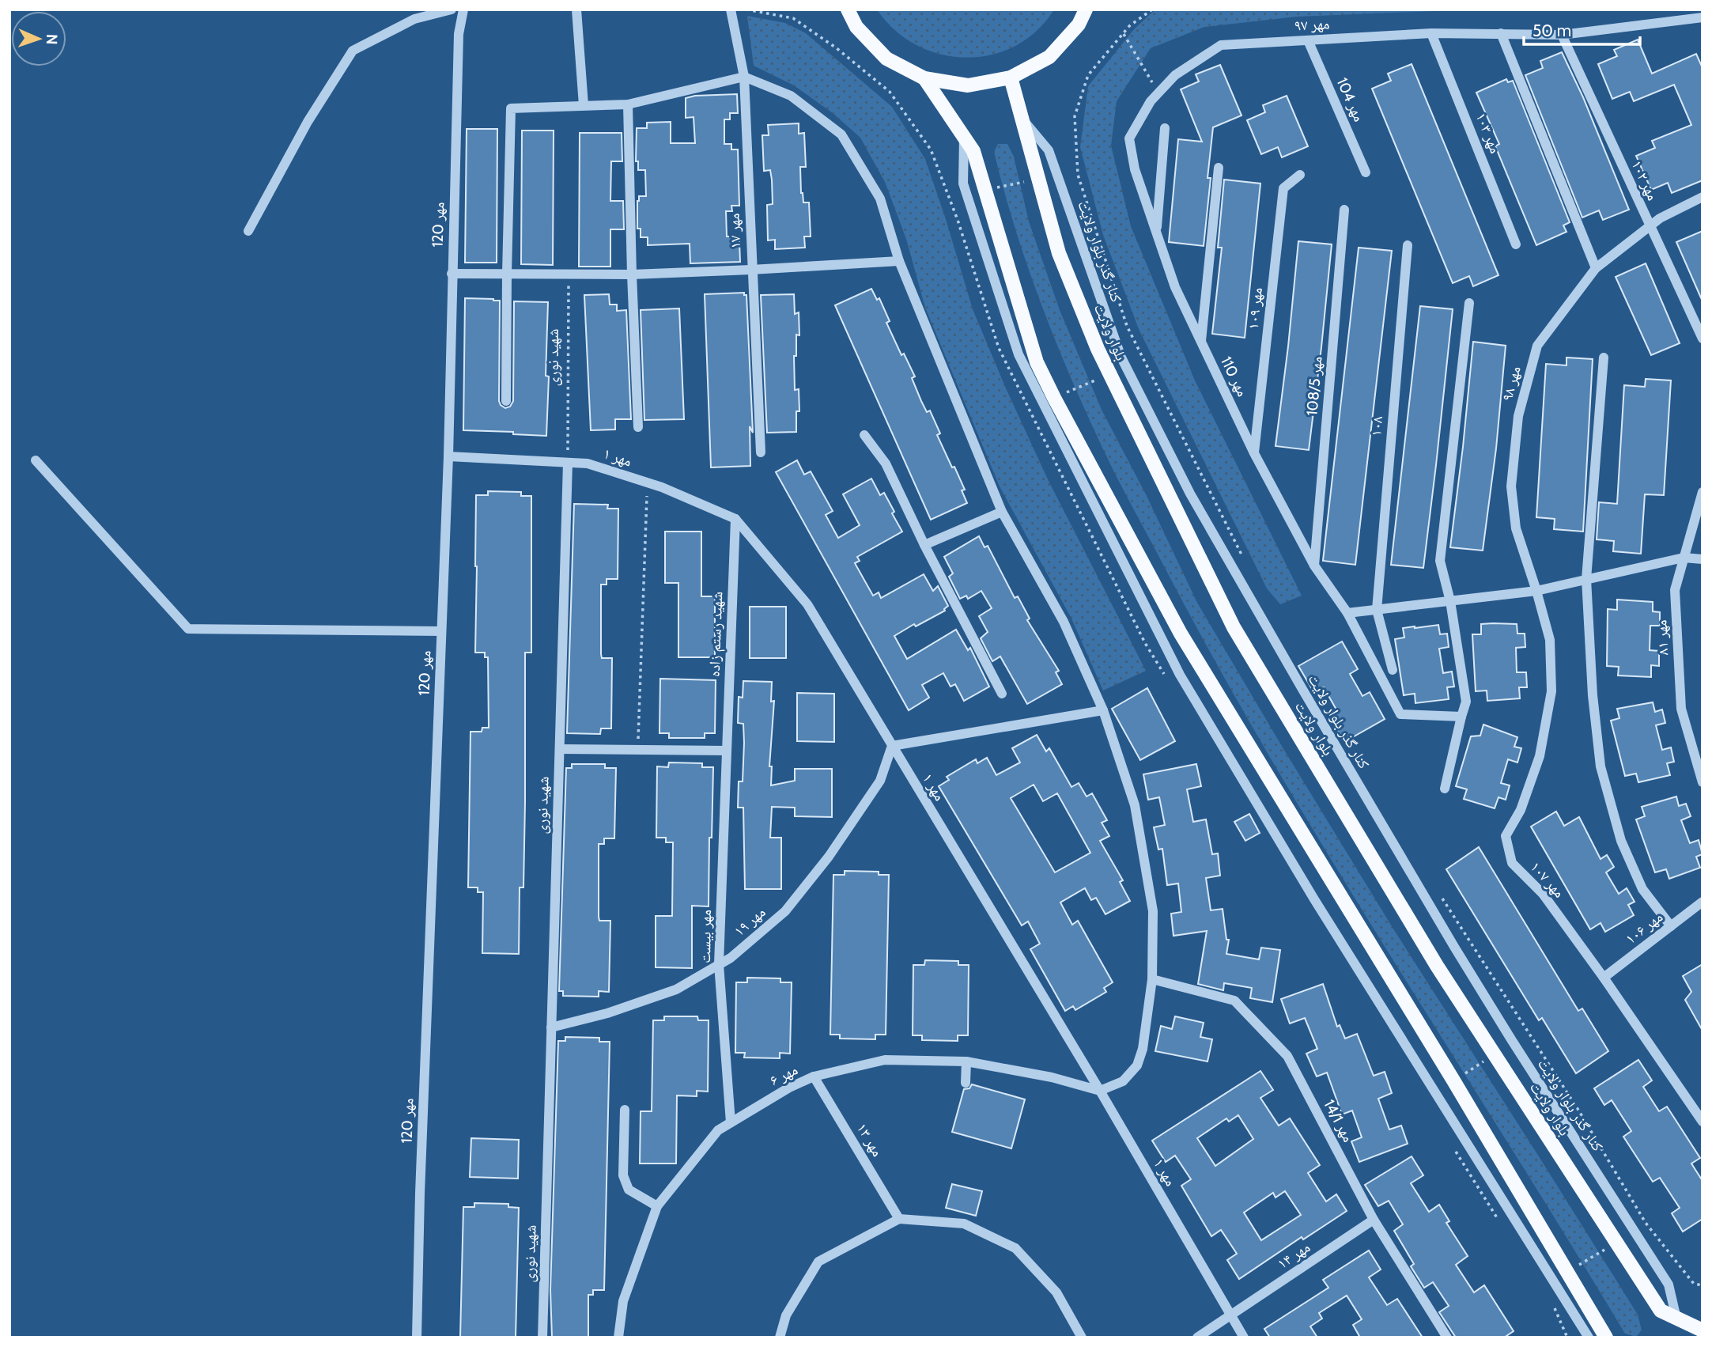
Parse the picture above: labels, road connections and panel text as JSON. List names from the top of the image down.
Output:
{
  "streets": {
    "main road": ["بلوار ولایت"],
    "street": [
      "مهر ۹۷",
      "مهر 104",
      "مهر ۱۰۳",
      "مهر ۱۰۲",
      "مهر 120",
      "مهر ۱۷",
      "کنار گذر بلوار ولایت",
      "مهر ۱۰۹",
      "شهید نوری",
      "مهر 110",
      "مهر ۹۸",
      "مهر 108/5",
      "۱۰۸",
      "مهر ۱",
      "شهید رستم زاده",
      "مهر ۸۱",
      "مهر ۱۰۷",
      "مهر ۱۹",
      "مهر ۱۰۶",
      "مهر بیست",
      "مهر ۶",
      "مهر 14/1",
      "مهر ۱۳",
      "مهر ۱۴"
    ]
  },
  "crossings": [
    ["مهر ۹۷", "مهر 104"],
    ["مهر ۹۷", "مهر ۱۰۳"],
    ["مهر ۹۷", "مهر ۱۰۲"],
    ["مهر ۹۷", "مهر 110"],
    ["مهر ۱۰۲", "مهر ۹۸"],
    ["مهر 120", "مهر ۱"],
    ["کنار گذر بلوار ولایت", "بلوار ولایت"],
    ["مهر ۱۰۹", "مهر 110"],
    ["شهید نوری", "مهر ۱"],
    ["شهید نوری", "مهر ۱۹"],
    ["مهر 110", "مهر 108/5"],
    ["مهر ۹۸", "مهر ۱۰۷"],
    ["مهر ۱", "شهید رستم زاده"],
    ["مهر ۱", "مهر ۱۹"],
    ["مهر ۱", "مهر ۶"],
    ["مهر ۱", "مهر ۱۴"],
    ["شهید رستم زاده", "مهر بیست"],
    ["مهر ۱۰۷", "مهر ۱۰۶"],
    ["مهر ۱۹", "مهر بیست"],
    ["مهر بیست", "مهر ۶"],
    ["مهر ۶", "مهر ۱۳"],
    ["مهر 14/1", "مهر ۱۴"]
  ],
  "scale_bar": "50 m",
  "north": "right"
}
